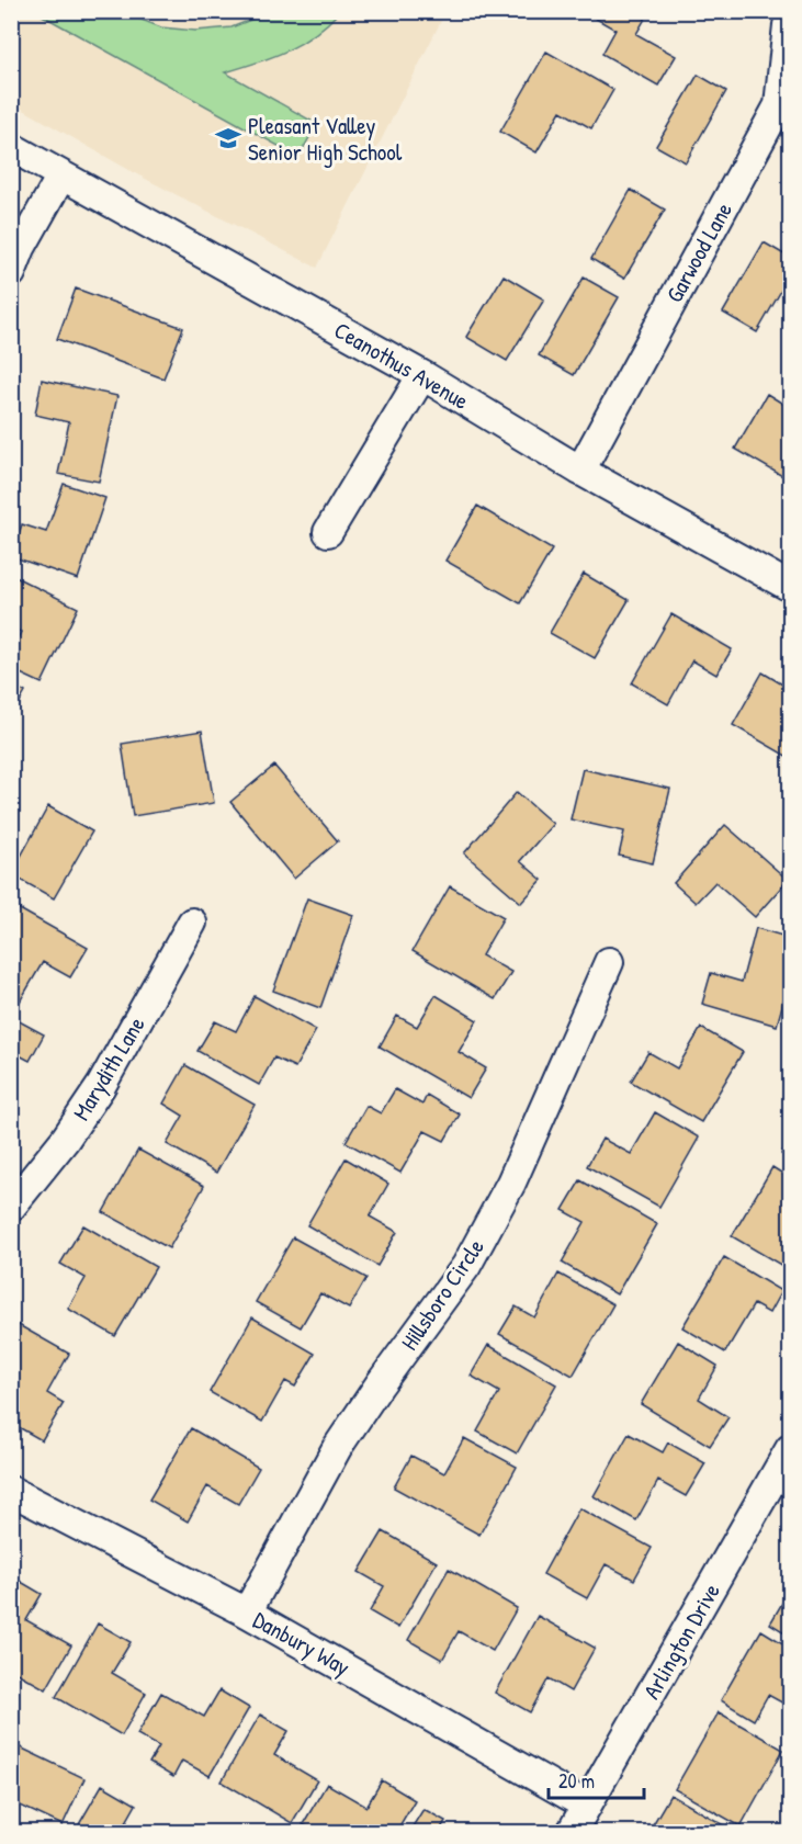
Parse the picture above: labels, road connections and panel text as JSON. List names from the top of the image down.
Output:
{
  "streets": {
    "street": [
      "Garwood Lane",
      "Ceanothus Avenue",
      "Marydith Lane",
      "Hillsboro Circle",
      "Arlington Drive",
      "Danbury Way"
    ]
  },
  "crossings": [
    ["Garwood Lane", "Ceanothus Avenue"],
    ["Hillsboro Circle", "Danbury Way"],
    ["Arlington Drive", "Danbury Way"]
  ],
  "places": {
    "school or university": ["Pleasant Valley Senior High School"]
  },
  "scale_bar": "20 m"
}
